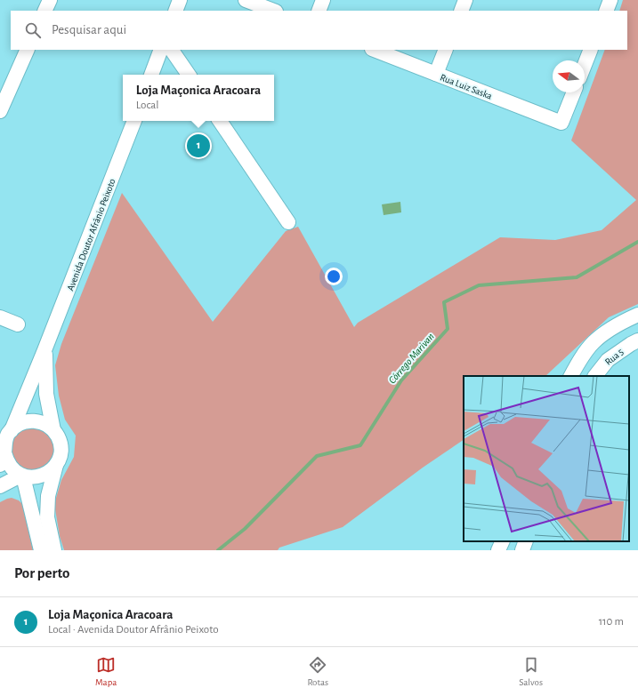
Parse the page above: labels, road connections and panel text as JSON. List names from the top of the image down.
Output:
{
  "streets": {
    "street": ["Rua Luiz Saska", "Avenida Doutor Afrânio Peixoto", "Rua 5"]
  },
  "water": ["Córrego Marivan"],
  "north": "left",
  "page": {
    "search": "Pesquisar aqui",
    "popup": ["Loja Maçonica Aracoara", "Local"],
    "pins": "1",
    "heading": "Por perto",
    "list": [
      {
        "mark": "1",
        "name": "Loja Maçonica Aracoara",
        "note": "Local · Avenida Doutor Afrânio Peixoto",
        "value": "110 m"
      }
    ],
    "nav": ["Mapa", "Rotas", "Salvos"]
  }
}
